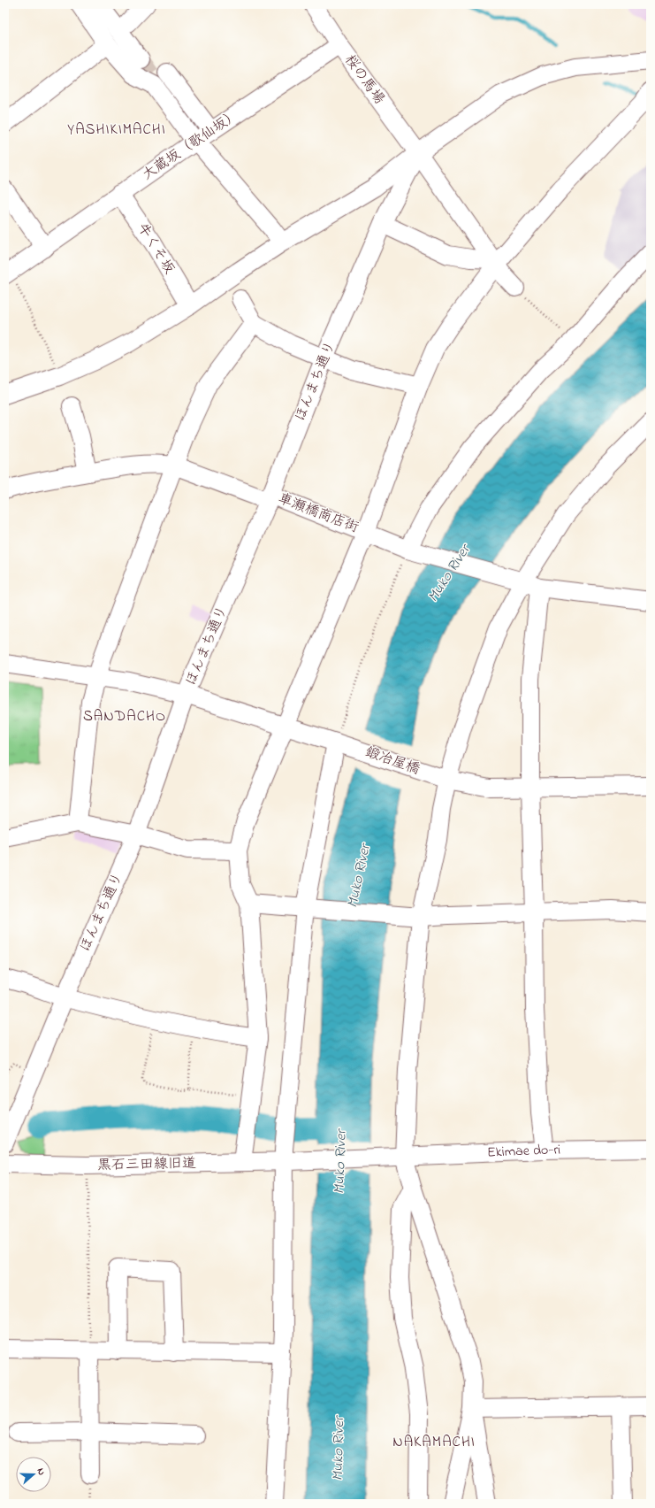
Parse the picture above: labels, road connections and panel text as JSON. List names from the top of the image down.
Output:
{
  "streets": {
    "street": [
      "桜の馬場",
      "大蔵坂（歌仙坂）",
      "牛くそ坂",
      "ほんまち通り",
      "車瀬橋商店街",
      "鍛冶屋橋",
      "Ekimae do-ri",
      "黒石三田線旧道"
    ]
  },
  "crossings": [
    ["桜の馬場", "大蔵坂（歌仙坂）"],
    ["桜の馬場", "ほんまち通り"],
    ["大蔵坂（歌仙坂）", "牛くそ坂"],
    ["ほんまち通り", "車瀬橋商店街"],
    ["ほんまち通り", "鍛冶屋橋"],
    ["Ekimae do-ri", "黒石三田線旧道"]
  ],
  "districts": ["YASHIKIMACHI", "SANDACHO", "NAKAMACHI"],
  "water": ["Muko River"],
  "north": "right"
}
